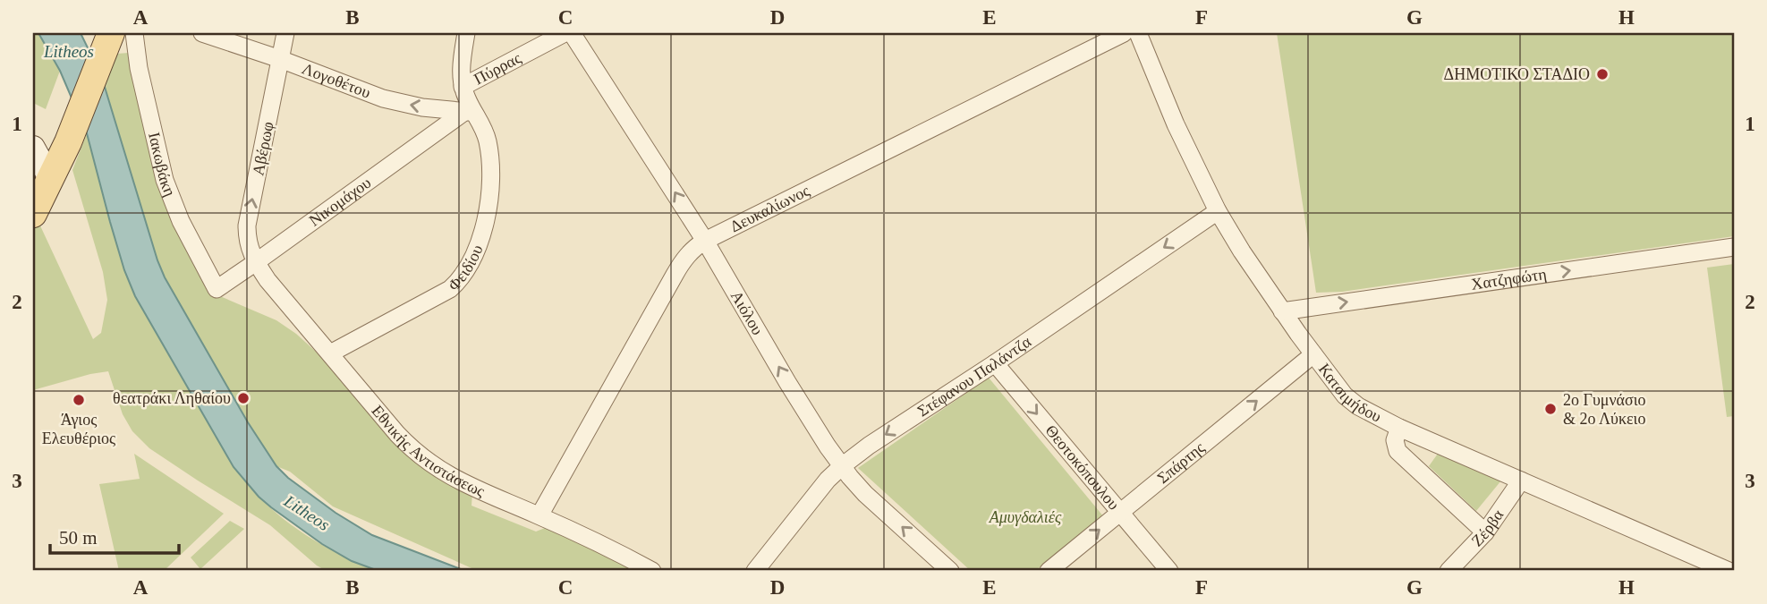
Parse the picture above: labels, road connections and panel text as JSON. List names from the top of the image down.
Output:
{
  "streets": {
    "street": [
      "Πύρρας",
      "Λογοθέτου",
      "Αβέρωφ",
      "Ιακωβάκη",
      "Νικομάχου",
      "Δευκαλίωνος",
      "Φειδίου",
      "Χατζηφώτη",
      "Αιόλου",
      "Στέφανου Παλάντζα",
      "Κατσιμήδου",
      "Εθνικής Αντιστάσεως",
      "Σπάρτης",
      "Θεοτοκόπουλου",
      "Ζέρβα"
    ]
  },
  "crossings": [
    ["Πύρρας", "Φειδίου"],
    ["Λογοθέτου", "Αβέρωφ"],
    ["Λογοθέτου", "Νικομάχου"],
    ["Λογοθέτου", "Φειδίου"],
    ["Αβέρωφ", "Νικομάχου"],
    ["Αβέρωφ", "Εθνικής Αντιστάσεως"],
    ["Ιακωβάκη", "Νικομάχου"],
    ["Νικομάχου", "Φειδίου"],
    ["Νικομάχου", "Εθνικής Αντιστάσεως"],
    ["Δευκαλίωνος", "Αιόλου"],
    ["Δευκαλίωνος", "Εθνικής Αντιστάσεως"],
    ["Φειδίου", "Εθνικής Αντιστάσεως"],
    ["Χατζηφώτη", "Κατσιμήδου"],
    ["Αιόλου", "Στέφανου Παλάντζα"],
    ["Στέφανου Παλάντζα", "Κατσιμήδου"],
    ["Στέφανου Παλάντζα", "Θεοτοκόπουλου"],
    ["Κατσιμήδου", "Σπάρτης"],
    ["Κατσιμήδου", "Ζέρβα"],
    ["Σπάρτης", "Θεοτοκόπουλου"]
  ],
  "one_way": [
    "Λογοθέτου",
    "Αβέρωφ",
    "Χατζηφώτη",
    "Αιόλου",
    "Στέφανου Παλάντζα",
    "Σπάρτης",
    "Θεοτοκόπουλου"
  ],
  "water": ["Litheos"],
  "parks": ["Αμυγδαλιές"],
  "places": [
    "ΔΗΜΟΤΙΚΟ ΣΤΑΔΙΟ",
    "θεατράκι Ληθαίου",
    "Άγιος Ελευθέριος",
    "2ο Γυμνάσιο & 2ο Λύκειο"
  ],
  "scale_bar": "50 m",
  "grid": {
    "columns": [
      "A",
      "B",
      "C",
      "D",
      "E",
      "F",
      "G",
      "H"
    ],
    "rows": ["1", "2", "3"]
  }
}
